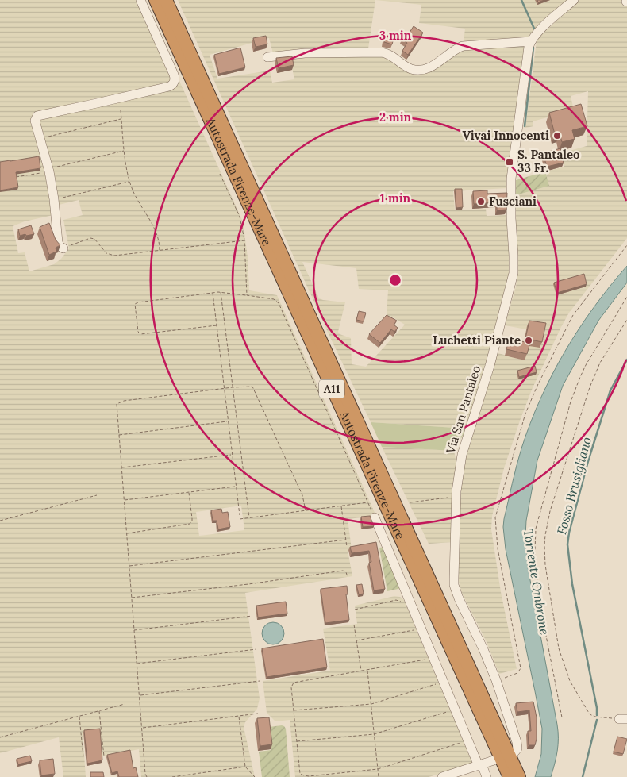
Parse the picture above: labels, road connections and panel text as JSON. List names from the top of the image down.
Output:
{
  "streets": {
    "highway": ["Autostrada Firenze-Mare", "A11"],
    "street": ["Via San Pantaleo"]
  },
  "water": ["Fosso Brusigliano", "Torrente Ombrone"],
  "places": {
    "other": ["Vivai Innocenti", "Fusciani", "Luchetti Piante"],
    "transit": ["S. Pantaleo 33 Fr."]
  },
  "rings": ["3 min", "2 min", "1 min"]
}
